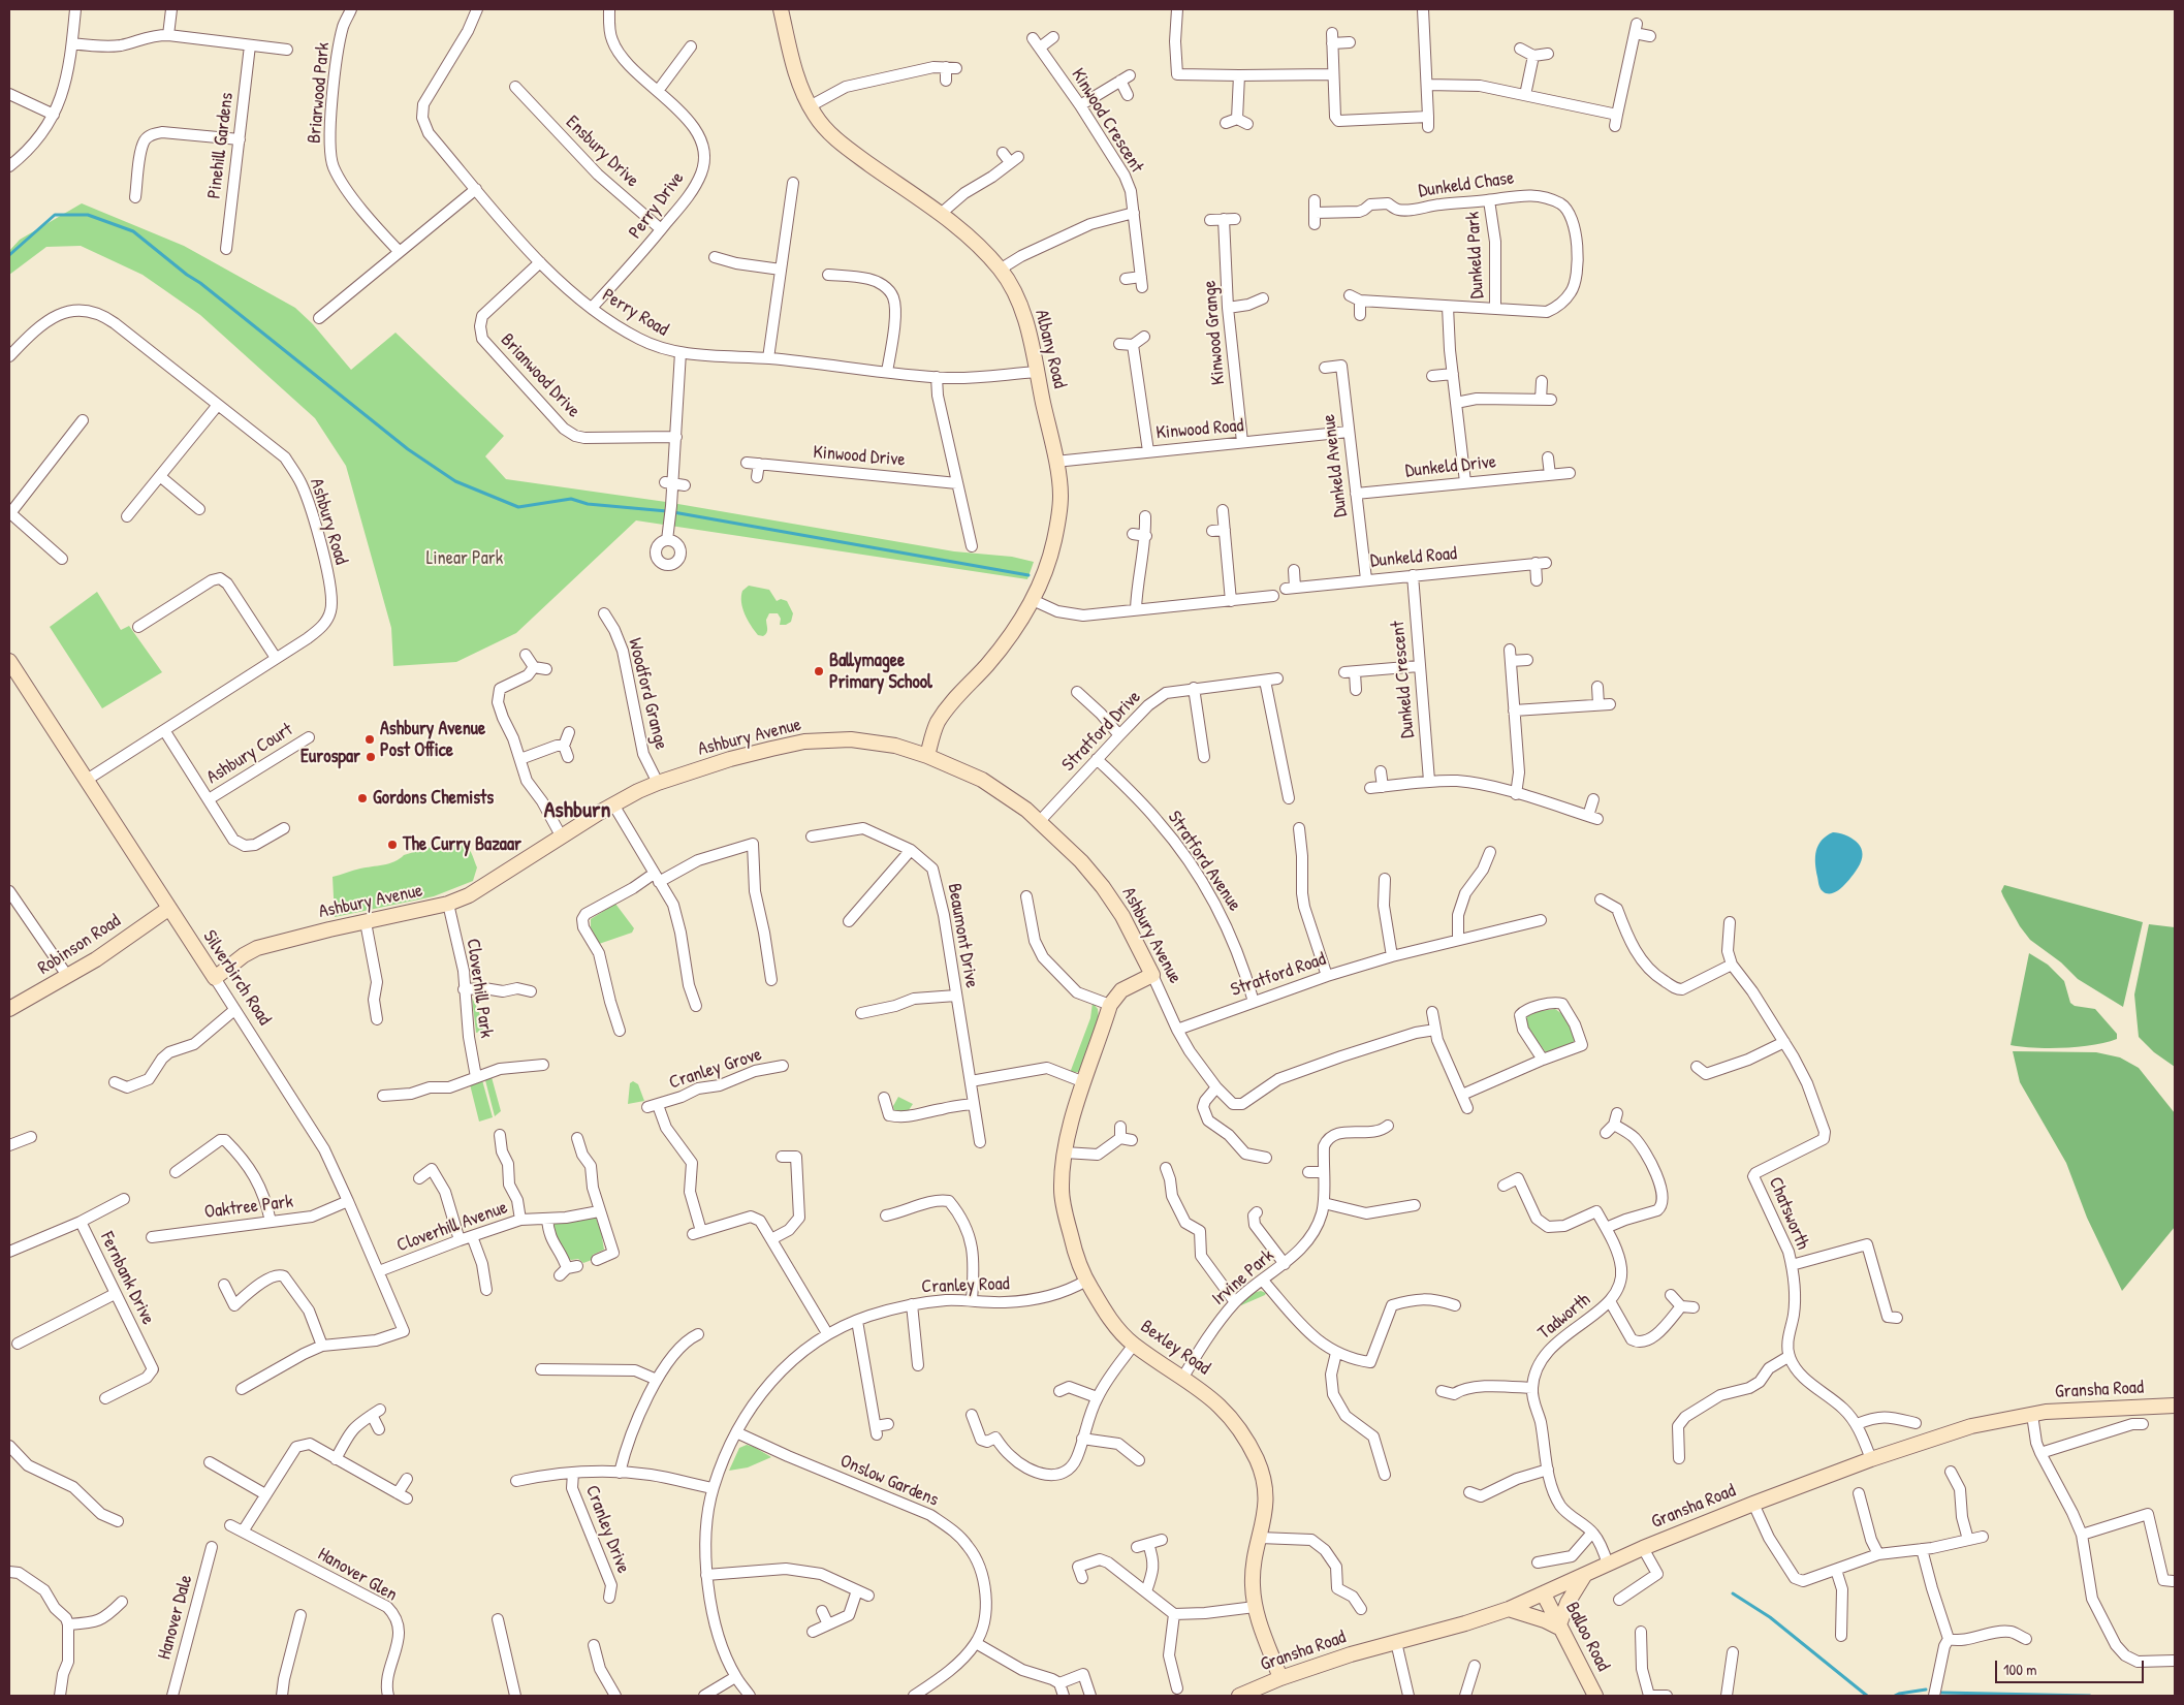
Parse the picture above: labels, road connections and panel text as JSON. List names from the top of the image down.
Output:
{
  "streets": {
    "street": [
      "Briarwood Park",
      "Kinwood Crescent",
      "Pinehill Gardens",
      "Ensbury Drive",
      "Dunkeld Chase",
      "Perry Drive",
      "Dunkeld Park",
      "Perry Road",
      "Kinwood Grange",
      "Albany Road",
      "Brianwood Drive",
      "Kinwood Road",
      "Kinwood Drive",
      "Dunkeld Avenue",
      "Dunkeld Drive",
      "Ashbury Road",
      "Dunkeld Road",
      "Dunkeld Crescent",
      "Woodford Grange",
      "Stratford Drive",
      "Ashbury Avenue",
      "Ashbury Court",
      "Stratford Avenue",
      "Beaumont Drive",
      "Robinson Road",
      "Stratford Road",
      "Silverbirch Road",
      "Cloverhill Park",
      "Cranley Grove",
      "Oaktree Park",
      "Chatsworth",
      "Cloverhill Avenue",
      "Irvine Park",
      "Fernbank Drive",
      "Cranley Road",
      "Tadworth",
      "Bexley Road",
      "Gransha Road",
      "Onslow Gardens",
      "Cranley Drive",
      "Hanover Glen",
      "Hanover Dale",
      "Balloo Road"
    ]
  },
  "crossings": [
    ["Ensbury Drive", "Perry Drive"],
    ["Dunkeld Chase", "Dunkeld Park"],
    ["Perry Drive", "Perry Road"],
    ["Dunkeld Park", "Dunkeld Drive"],
    ["Perry Road", "Albany Road"],
    ["Perry Road", "Brianwood Drive"],
    ["Kinwood Grange", "Kinwood Road"],
    ["Albany Road", "Kinwood Road"],
    ["Albany Road", "Ashbury Avenue"],
    ["Kinwood Road", "Dunkeld Avenue"],
    ["Dunkeld Avenue", "Dunkeld Drive"],
    ["Dunkeld Avenue", "Dunkeld Road"],
    ["Ashbury Road", "Ashbury Court"],
    ["Ashbury Road", "Silverbirch Road"],
    ["Dunkeld Road", "Dunkeld Crescent"],
    ["Woodford Grange", "Ashbury Avenue"],
    ["Stratford Drive", "Ashbury Avenue"],
    ["Stratford Drive", "Stratford Avenue"],
    ["Ashbury Avenue", "Stratford Road"],
    ["Ashbury Avenue", "Silverbirch Road"],
    ["Ashbury Avenue", "Cloverhill Park"],
    ["Ashbury Avenue", "Bexley Road"],
    ["Stratford Avenue", "Stratford Road"],
    ["Robinson Road", "Silverbirch Road"],
    ["Silverbirch Road", "Oaktree Park"],
    ["Silverbirch Road", "Cloverhill Avenue"],
    ["Cranley Grove", "Cranley Road"],
    ["Irvine Park", "Bexley Road"],
    ["Cranley Road", "Bexley Road"],
    ["Cranley Road", "Onslow Gardens"],
    ["Tadworth", "Gransha Road"],
    ["Bexley Road", "Gransha Road"],
    ["Gransha Road", "Balloo Road"]
  ],
  "districts": ["Ashburn"],
  "parks": ["Linear Park"],
  "places": [
    "Ballymagee Primary School",
    "Ashbury Avenue Post Office",
    "Eurospar",
    "Gordons Chemists",
    "The Curry Bazaar"
  ],
  "scale_bar": "100 m"
}
